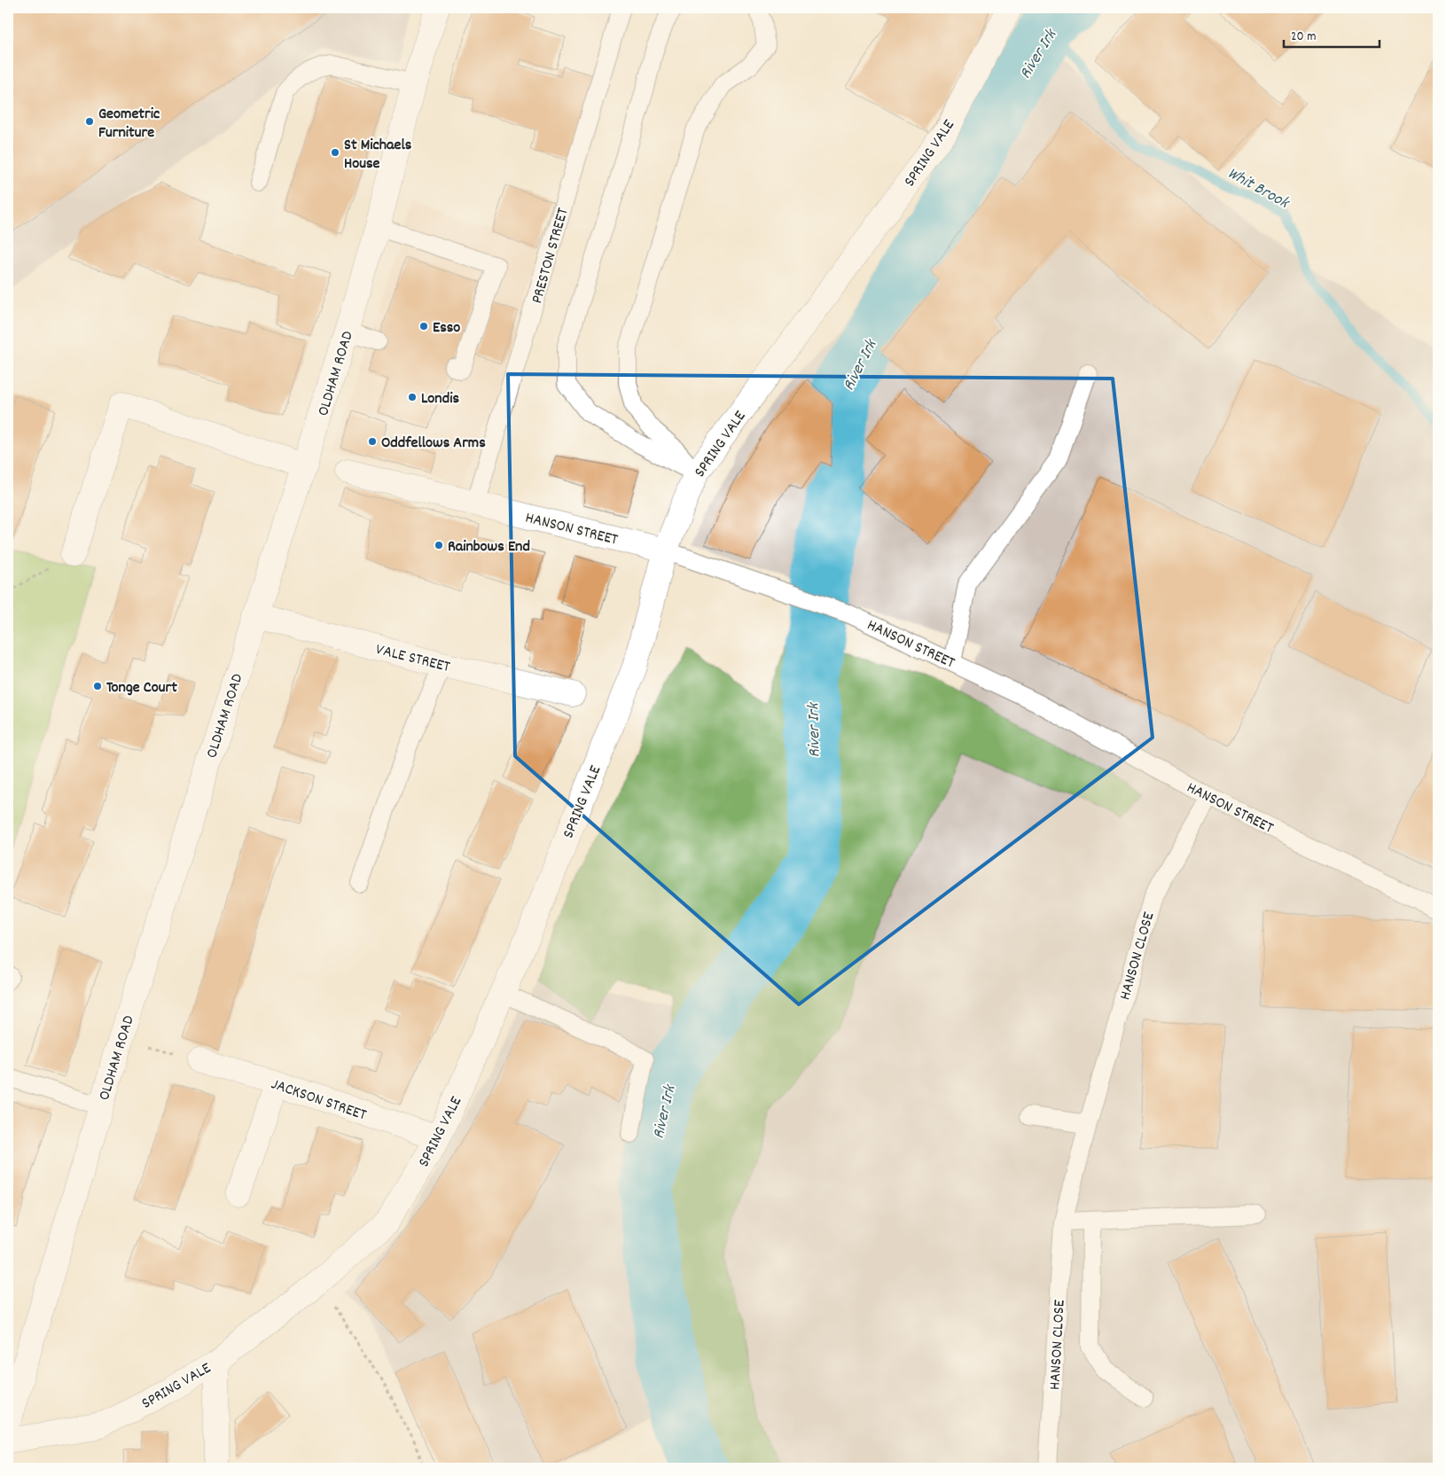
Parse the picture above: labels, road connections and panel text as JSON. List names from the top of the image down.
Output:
{
  "streets": {
    "street": [
      "SPRING VALE",
      "OLDHAM ROAD",
      "HANSON STREET",
      "VALE STREET",
      "JACKSON STREET"
    ],
    "lane": ["PRESTON STREET", "HANSON CLOSE"]
  },
  "crossings": [
    ["SPRING VALE", "HANSON STREET"],
    ["SPRING VALE", "JACKSON STREET"],
    ["PRESTON STREET", "HANSON STREET"],
    ["OLDHAM ROAD", "VALE STREET"],
    ["HANSON STREET", "HANSON CLOSE"]
  ],
  "water": ["River Irk", "Whit Brook"],
  "places": [
    "Geometric Furniture",
    "St Michaels House",
    "Esso",
    "Londis",
    "Oddfellows Arms",
    "Rainbows End",
    "Tonge Court"
  ],
  "scale_bar": "20 m"
}
